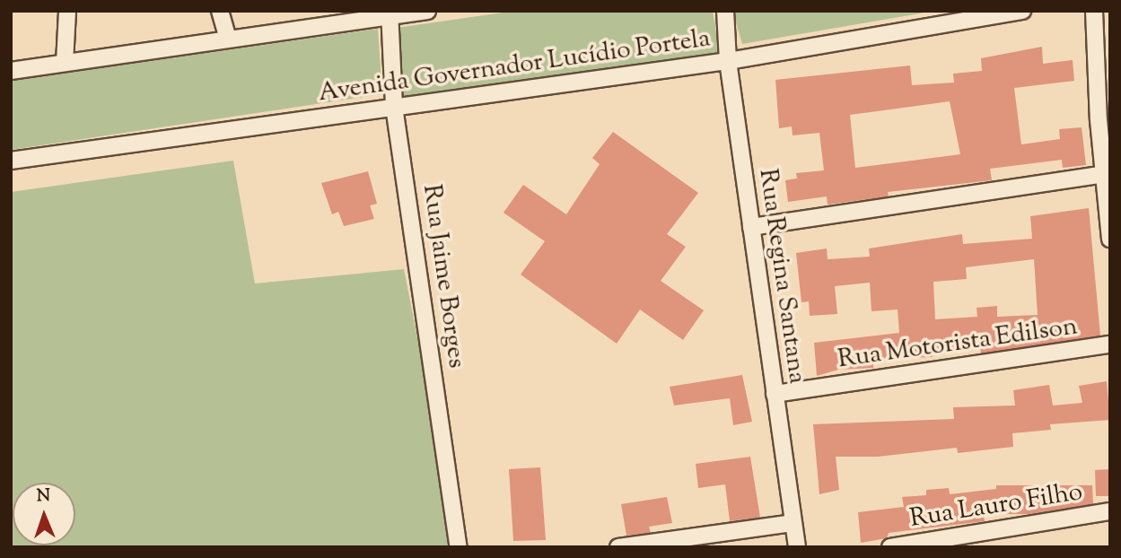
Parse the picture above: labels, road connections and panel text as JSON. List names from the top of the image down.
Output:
{
  "streets": {
    "street": [
      "Avenida Governador Lucídio Portela",
      "Rua Jaime Borges",
      "Rua Regina Santana",
      "Rua Motorista Edilson",
      "Rua Lauro Filho"
    ]
  },
  "crossings": [
    ["Avenida Governador Lucídio Portela", "Rua Jaime Borges"],
    ["Avenida Governador Lucídio Portela", "Rua Regina Santana"],
    ["Rua Regina Santana", "Rua Motorista Edilson"]
  ],
  "north": "top"
}
